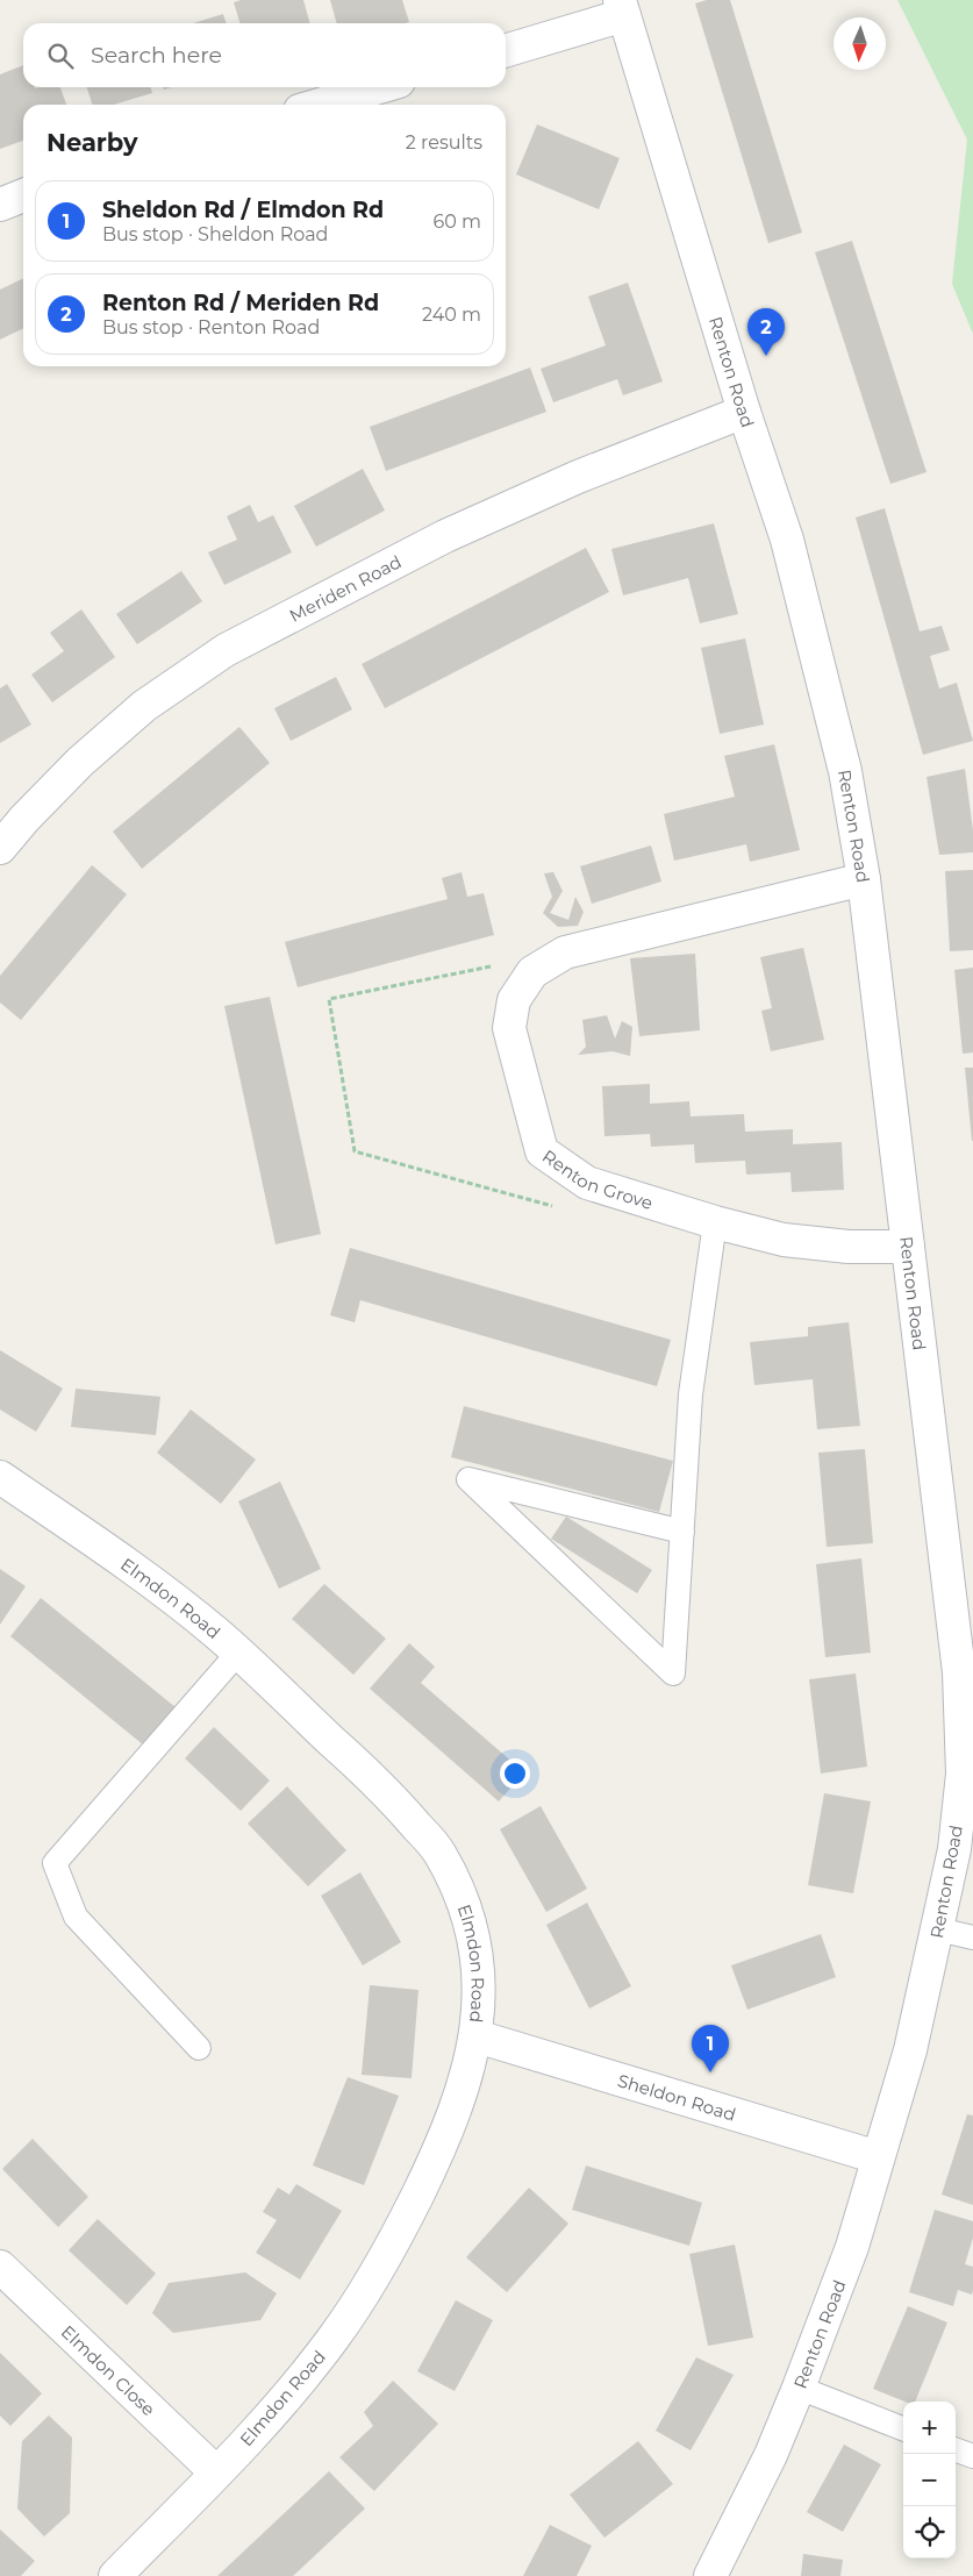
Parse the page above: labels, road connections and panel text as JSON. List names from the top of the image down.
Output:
{
  "streets": {
    "street": [
      "Renton Road",
      "Meriden Road",
      "Renton Grove",
      "Elmdon Road",
      "Sheldon Road",
      "Elmdon Close"
    ]
  },
  "crossings": [
    ["Renton Road", "Meriden Road"],
    ["Renton Road", "Renton Grove"],
    ["Renton Road", "Sheldon Road"],
    ["Elmdon Road", "Sheldon Road"],
    ["Elmdon Road", "Elmdon Close"]
  ],
  "north": "bottom",
  "page": {
    "search": "Search here",
    "heading": ["Nearby", "2 results"],
    "list": [
      {
        "mark": "1",
        "name": "Sheldon Rd / Elmdon Rd",
        "note": "Bus stop · Sheldon Road",
        "value": "60 m"
      },
      {
        "mark": "2",
        "name": "Renton Rd / Meriden Rd",
        "note": "Bus stop · Renton Road",
        "value": "240 m"
      }
    ],
    "pins": ["2", "1"],
    "map_buttons": ["+", "−"]
  }
}
